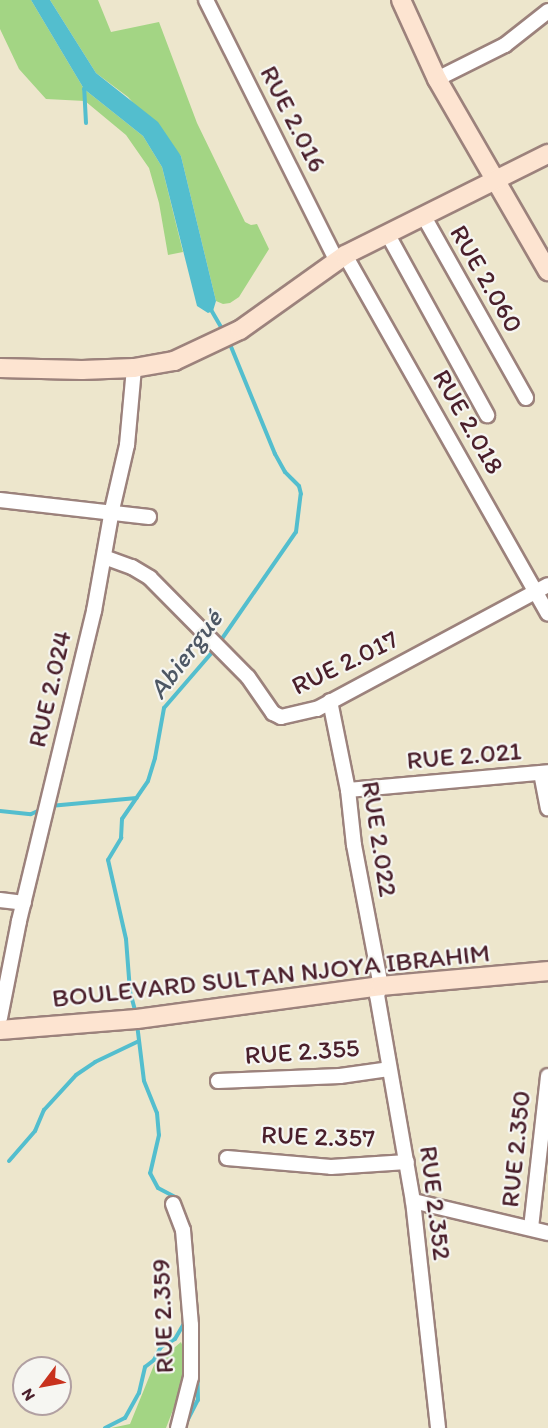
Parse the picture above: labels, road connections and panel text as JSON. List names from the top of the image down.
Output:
{
  "streets": {
    "street": [
      "RUE 2.016",
      "RUE 2.060",
      "RUE 2.018",
      "RUE 2.017",
      "RUE 2.024",
      "RUE 2.021",
      "RUE 2.022",
      "BOULEVARD SULTAN NJOYA IBRAHIM",
      "RUE 2.355",
      "RUE 2.357",
      "RUE 2.350",
      "RUE 2.352",
      "RUE 2.359"
    ]
  },
  "crossings": [
    ["RUE 2.016", "RUE 2.018"],
    ["RUE 2.018", "RUE 2.017"],
    ["RUE 2.017", "RUE 2.024"],
    ["RUE 2.017", "RUE 2.022"],
    ["RUE 2.021", "RUE 2.022"],
    ["RUE 2.022", "BOULEVARD SULTAN NJOYA IBRAHIM"],
    ["RUE 2.022", "RUE 2.352"],
    ["BOULEVARD SULTAN NJOYA IBRAHIM", "RUE 2.352"],
    ["RUE 2.355", "RUE 2.352"],
    ["RUE 2.357", "RUE 2.352"]
  ],
  "water": ["Abiergué"],
  "north": "bottom left"
}
